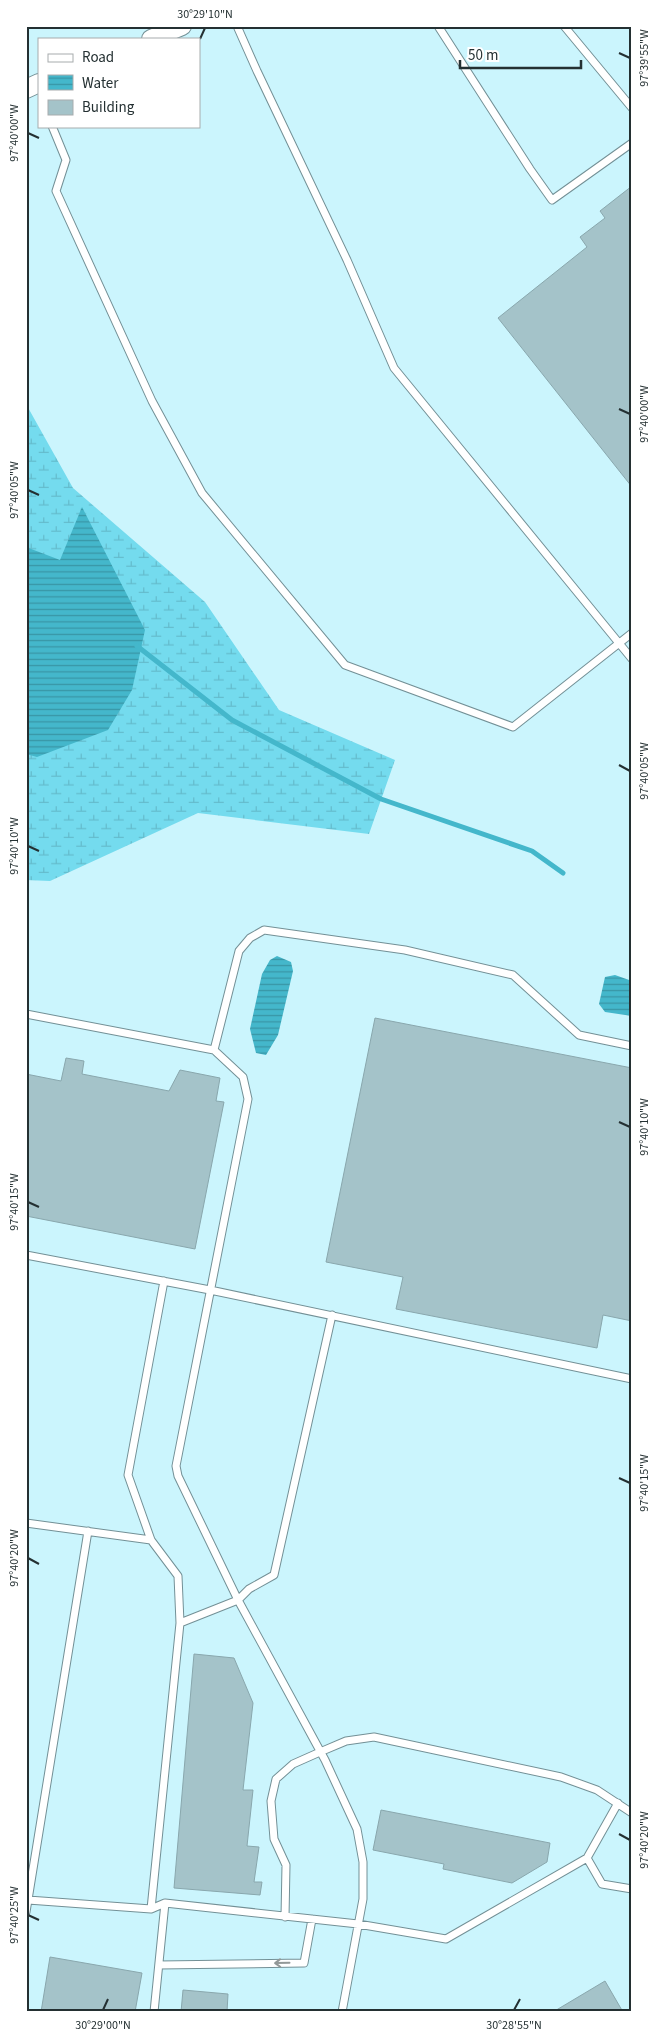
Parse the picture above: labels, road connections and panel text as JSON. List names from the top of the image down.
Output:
{
  "legend": ["Road", "Water", "Building"],
  "scale_bar": "50 m",
  "coordinates": [
    "30°29'10\"N",
    "97°39'55\"W",
    "97°40'00\"W",
    "97°40'05\"W",
    "97°40'10\"W",
    "97°40'15\"W",
    "97°40'20\"W",
    "97°40'25\"W",
    "30°29'00\"N",
    "30°28'55\"N"
  ]
}
